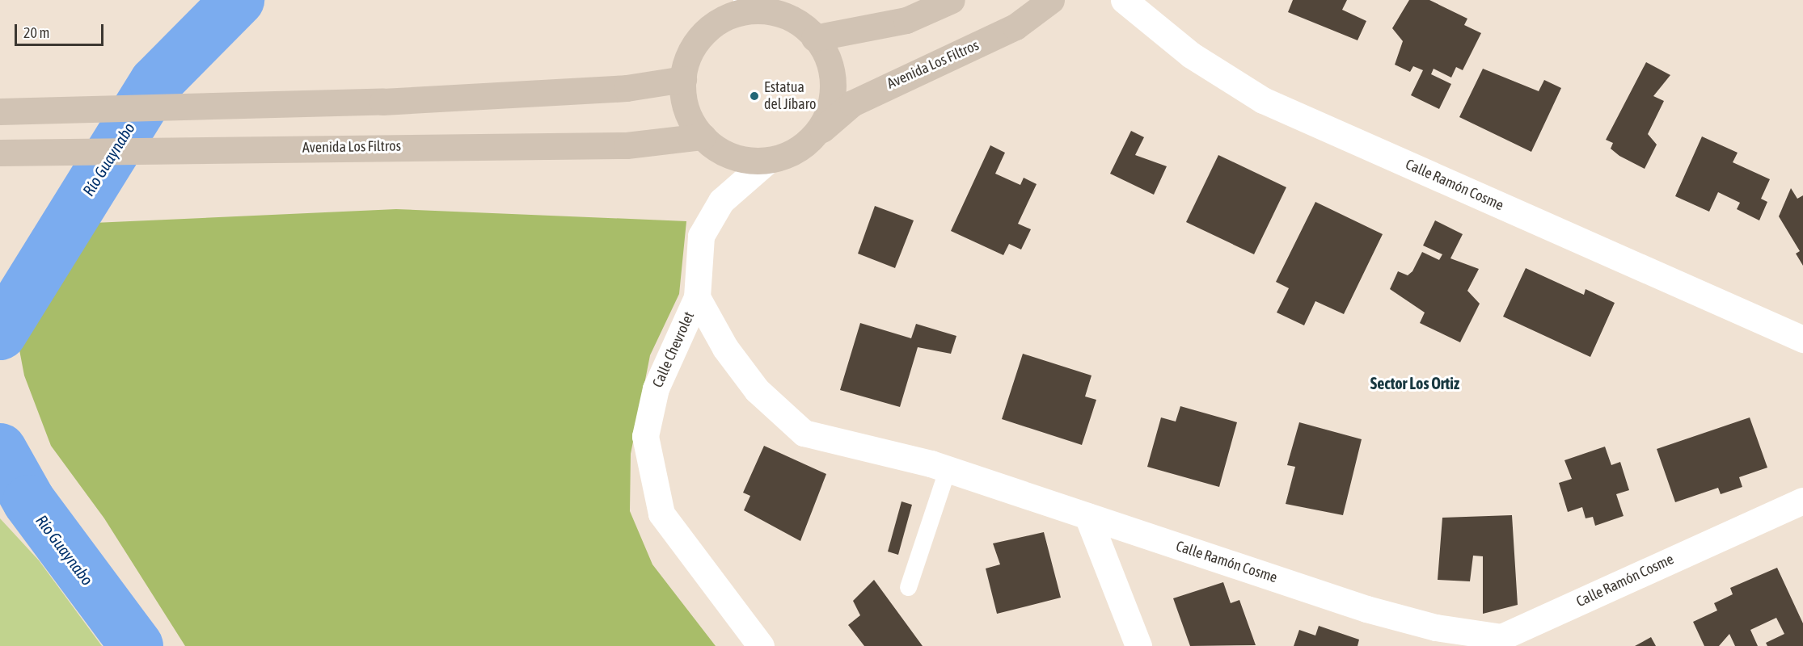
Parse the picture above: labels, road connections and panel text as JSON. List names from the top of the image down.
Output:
{
  "streets": {
    "main road": ["Avenida Los Filtros"],
    "street": ["Calle Ramón Cosme", "Calle Chevrolet"]
  },
  "crossings": [
    ["Avenida Los Filtros", "Calle Chevrolet"],
    ["Calle Ramón Cosme", "Calle Chevrolet"]
  ],
  "districts": ["Sector Los Ortiz"],
  "water": ["Río Guaynabo"],
  "places": ["Estatua del Jíbaro"],
  "scale_bar": "20 m"
}
